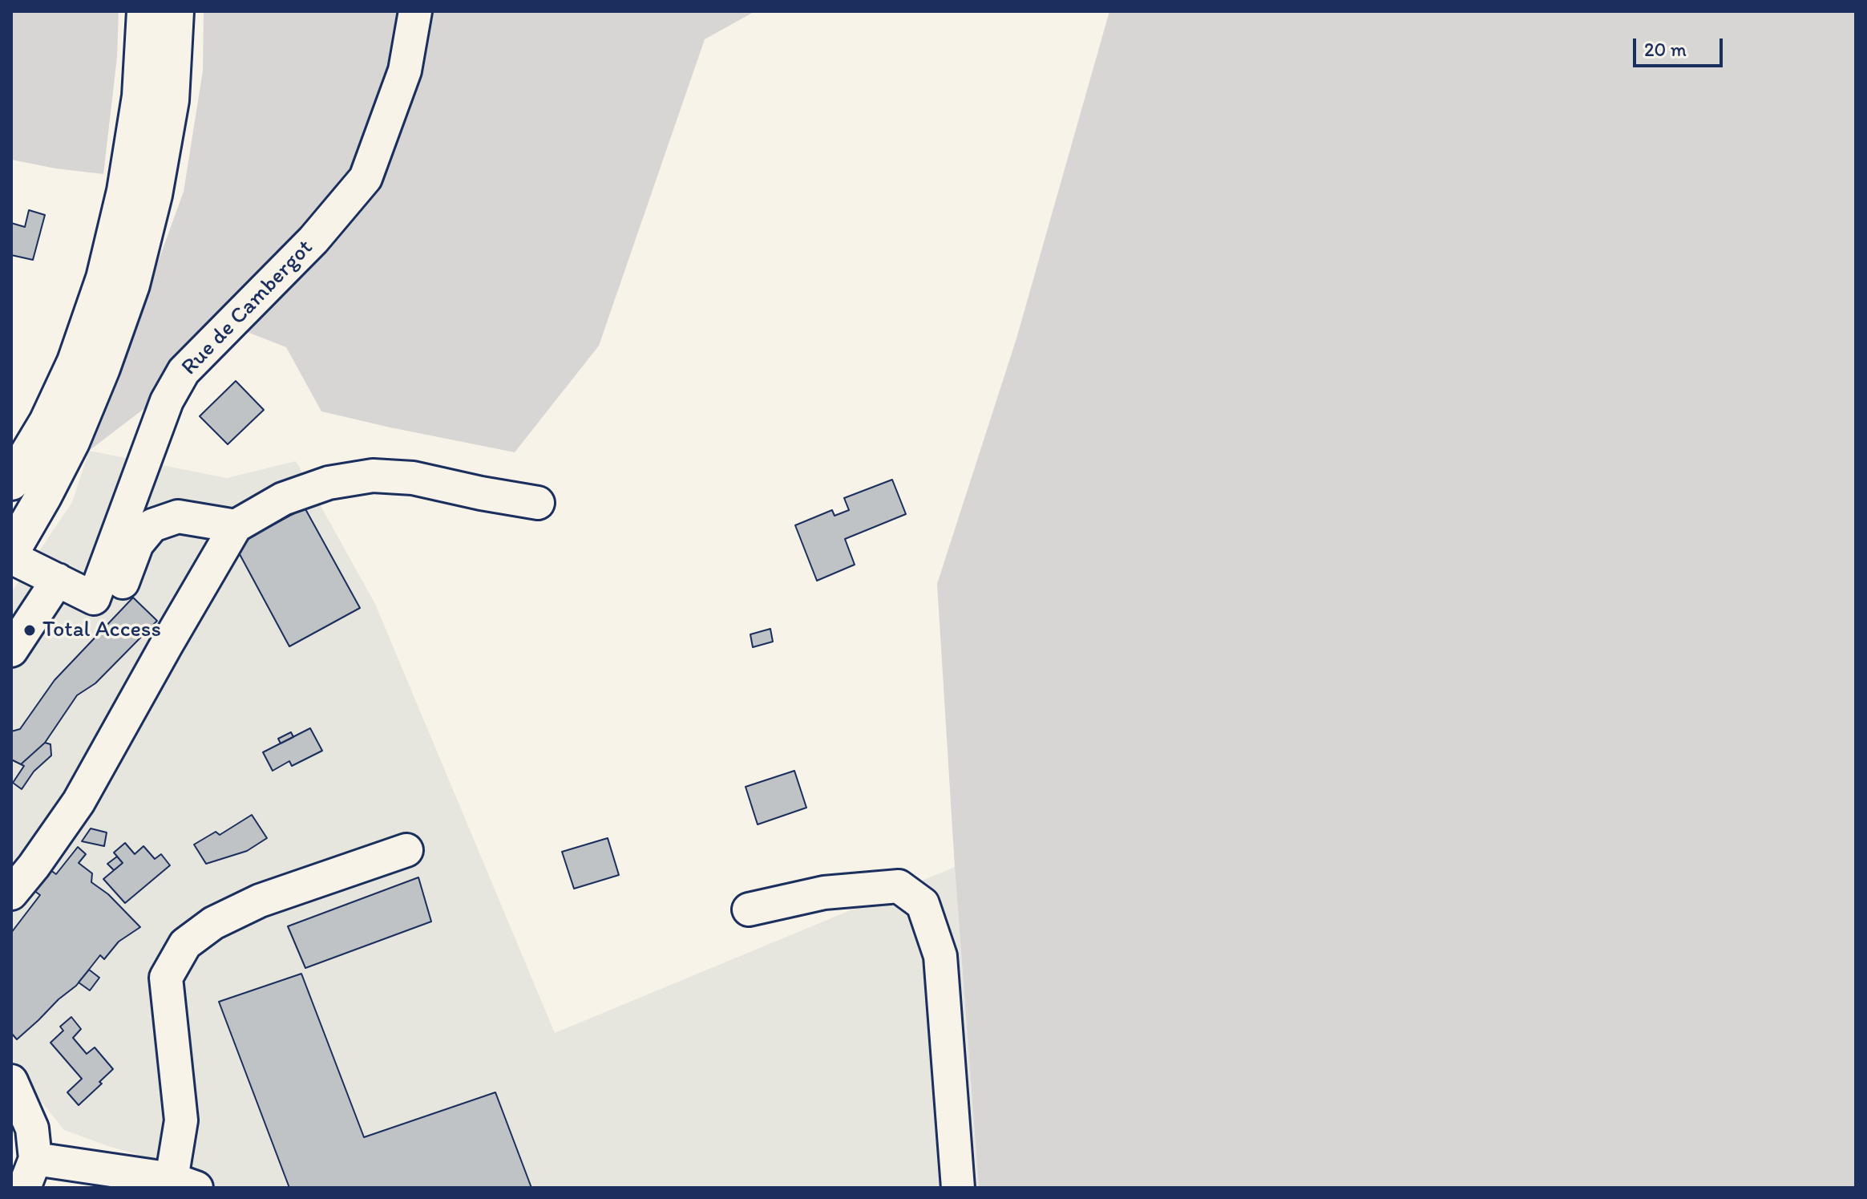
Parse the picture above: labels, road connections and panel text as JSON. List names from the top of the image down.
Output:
{
  "streets": {
    "street": ["Rue de Cambergot"]
  },
  "places": ["Total Access"],
  "scale_bar": "20 m"
}
